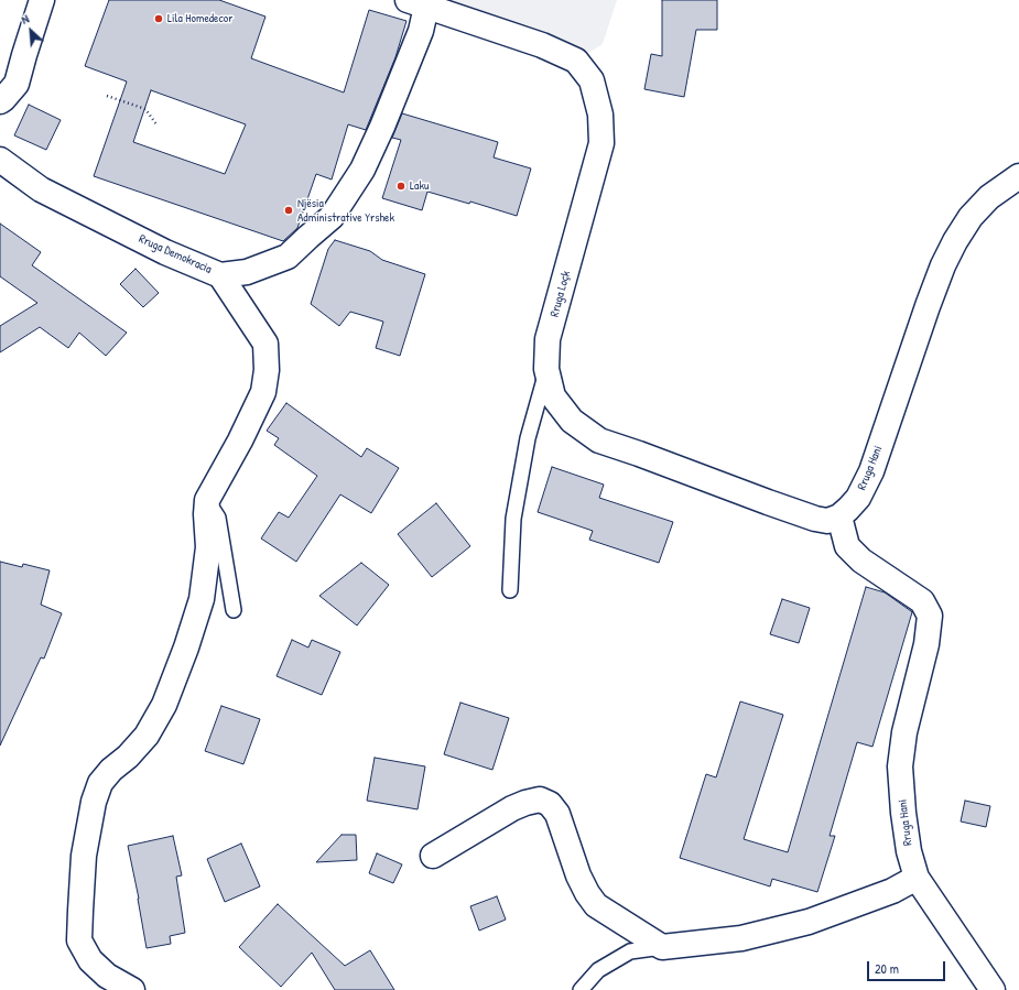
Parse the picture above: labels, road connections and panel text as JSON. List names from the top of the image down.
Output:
{
  "streets": {
    "street": ["Rruga Demokracia", "Rruga Loçk", "Rruga Hani"]
  },
  "crossings": [
    ["Rruga Demokracia", "Rruga Loçk"],
    ["Rruga Loçk", "Rruga Hani"]
  ],
  "places": ["Lila Homedecor", "Laku", "Njësia Administrative Yrshek"],
  "scale_bar": "20 m",
  "north": "top left"
}
